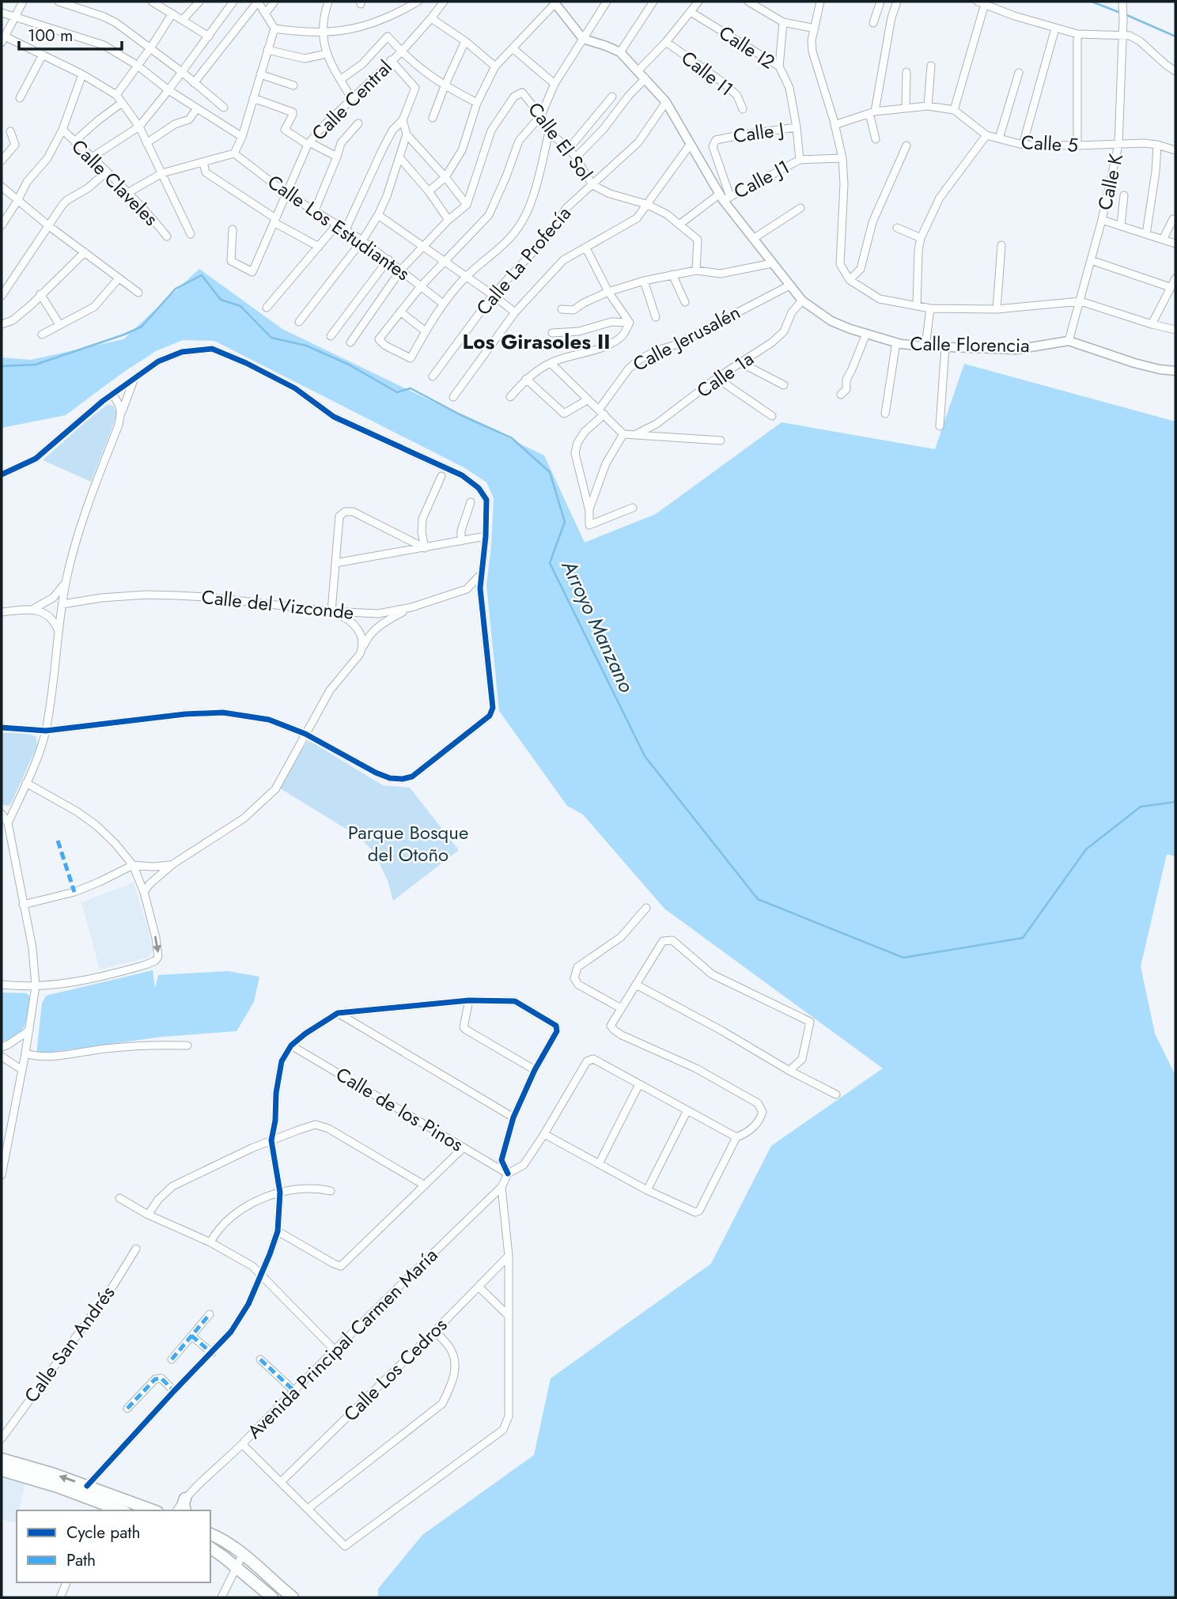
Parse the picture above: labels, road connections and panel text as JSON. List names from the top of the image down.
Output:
{
  "streets": {
    "street": [
      "Calle I2",
      "Calle I1",
      "Calle Central",
      "Calle J",
      "Calle El Sol",
      "Calle 5",
      "Calle J1",
      "Calle K",
      "Calle Claveles",
      "Calle Los Estudiantes",
      "Calle La Profecía",
      "Calle Jerusalén",
      "Calle Florencia",
      "Calle 1a",
      "Calle del Vizconde",
      "Calle de los Pinos",
      "Avenida Principal Carmen María",
      "Calle San Andrés",
      "Calle Los Cedros"
    ]
  },
  "crossings": [
    ["Calle I2", "Calle J"],
    ["Calle I2", "Calle J1"],
    ["Calle Central", "Calle Los Estudiantes"],
    ["Calle J", "Calle J1"],
    ["Calle J", "Calle Florencia"],
    ["Calle El Sol", "Calle J1"],
    ["Calle El Sol", "Calle La Profecía"],
    ["Calle 5", "Calle K"],
    ["Calle J1", "Calle Florencia"],
    ["Calle K", "Calle Florencia"],
    ["Calle La Profecía", "Calle Florencia"],
    ["Calle Jerusalén", "Calle Florencia"],
    ["Calle Florencia", "Calle 1a"],
    ["Calle de los Pinos", "Avenida Principal Carmen María"]
  ],
  "districts": ["Los Girasoles II"],
  "water": ["Arroyo Manzano"],
  "parks": ["Parque Bosque del Otoño"],
  "legend": ["Cycle path", "Path"],
  "scale_bar": "100 m"
}
